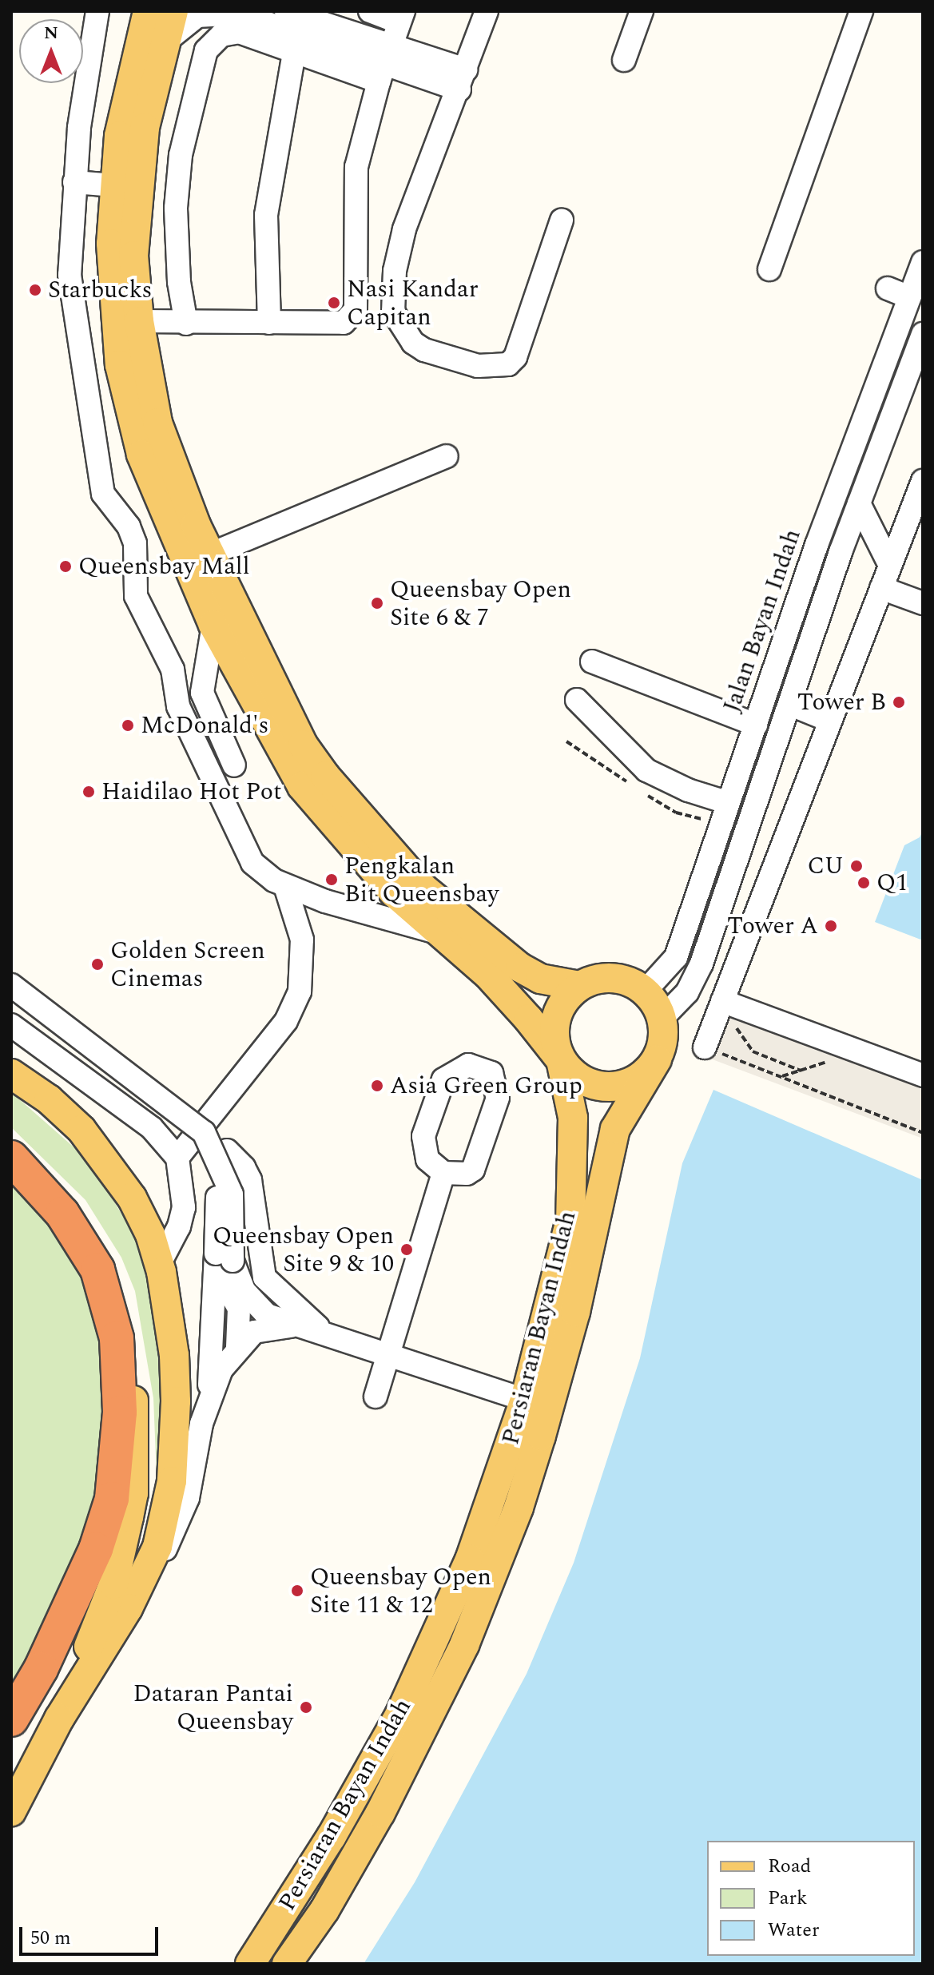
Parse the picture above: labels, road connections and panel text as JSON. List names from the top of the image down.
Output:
{
  "streets": {
    "main road": ["Persiaran Bayan Indah"],
    "street": ["Jalan Bayan Indah"]
  },
  "crossings": [
    ["Jalan Bayan Indah", "Persiaran Bayan Indah"]
  ],
  "places": [
    "Starbucks",
    "Nasi Kandar Capitan",
    "Queensbay Mall",
    "Queensbay Open Site 6 & 7",
    "Tower B",
    "McDonald's",
    "Haidilao Hot Pot",
    "CU",
    "Pengkalan Bit Queensbay",
    "Q1",
    "Tower A",
    "Golden Screen Cinemas",
    "Asia Green Group",
    "Queensbay Open Site 9 & 10",
    "Queensbay Open Site 11 & 12",
    "Dataran Pantai Queensbay"
  ],
  "legend": ["Road", "Park", "Water"],
  "scale_bar": "50 m",
  "north": "top"
}
